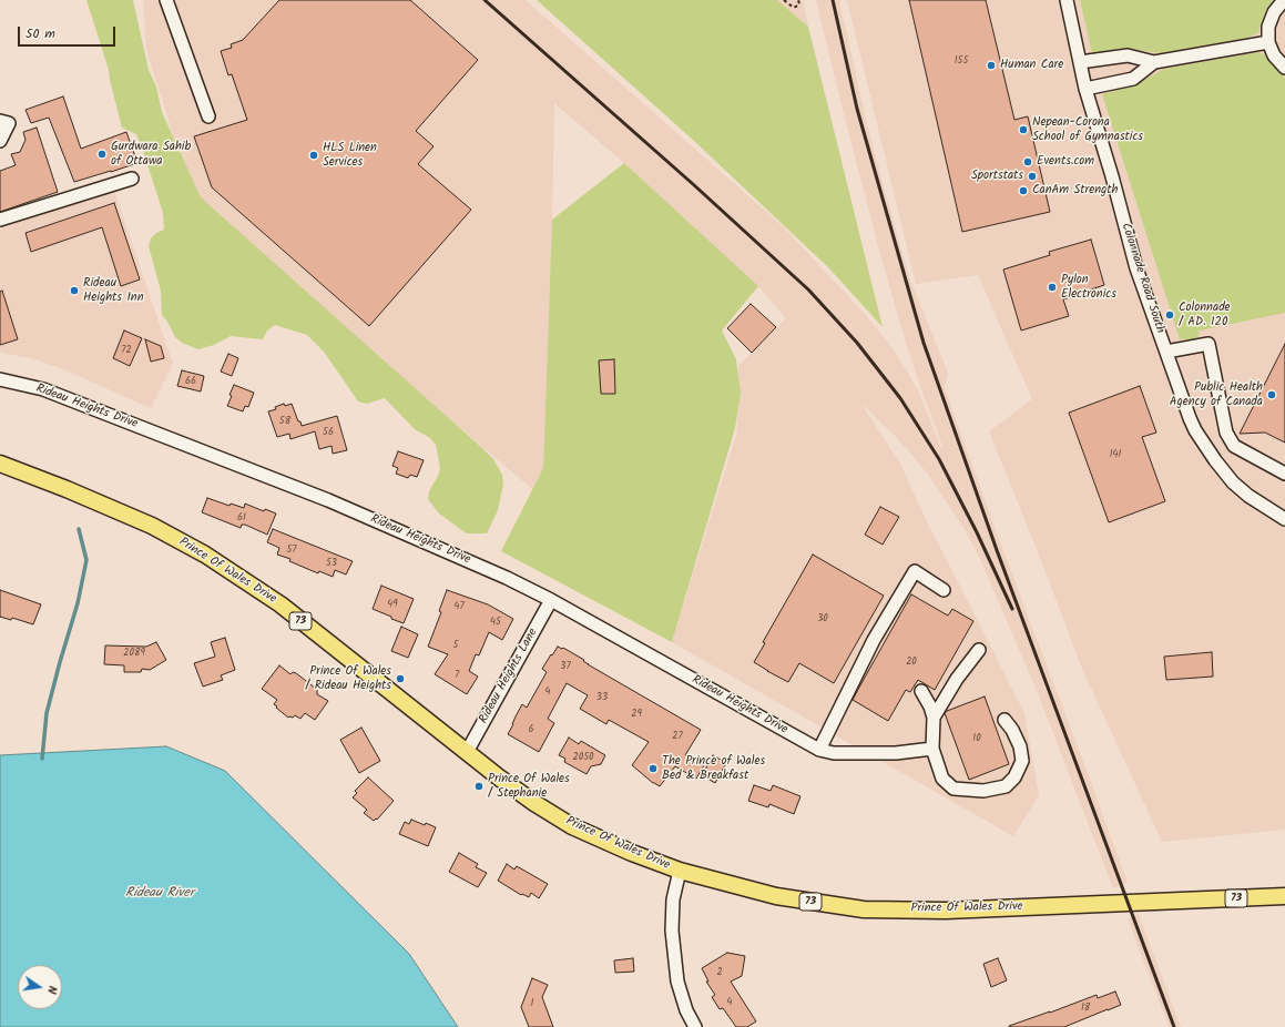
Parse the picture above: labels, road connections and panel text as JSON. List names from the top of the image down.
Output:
{
  "streets": {
    "main road": ["Prince Of Wales Drive", "73"],
    "street": ["Colonnade Road South", "Rideau Heights Drive", "Rideau Heights Lane"]
  },
  "crossings": [
    ["Rideau Heights Drive", "Rideau Heights Lane"],
    ["Prince Of Wales Drive", "Rideau Heights Lane"]
  ],
  "water": ["Rideau River"],
  "places": [
    "Human Care",
    "Nepean-Corona School of Gymnastics",
    "Gurdwara Sahib of Ottawa",
    "HLS Linen Services",
    "Events.com",
    "Sportstats",
    "CanAm Strength",
    "Pylon Electronics",
    "Rideau Heights Inn",
    "Colonnade / AD. 120",
    "Public Health Agency of Canada",
    "Prince Of Wales / Rideau Heights",
    "The Prince of Wales Bed & Breakfast",
    "Prince Of Wales / Stephanie"
  ],
  "house_numbers": [
    "155",
    "72",
    "66",
    "58",
    "56",
    "141",
    "61",
    "57",
    "53",
    "49",
    "47",
    "30",
    "45",
    "5",
    "2089",
    "20",
    "37",
    "7",
    "4",
    "33",
    "29",
    "6",
    "27",
    "10",
    "2050",
    "2",
    "4",
    "1",
    "18"
  ],
  "scale_bar": "50 m",
  "north": "right"
}
